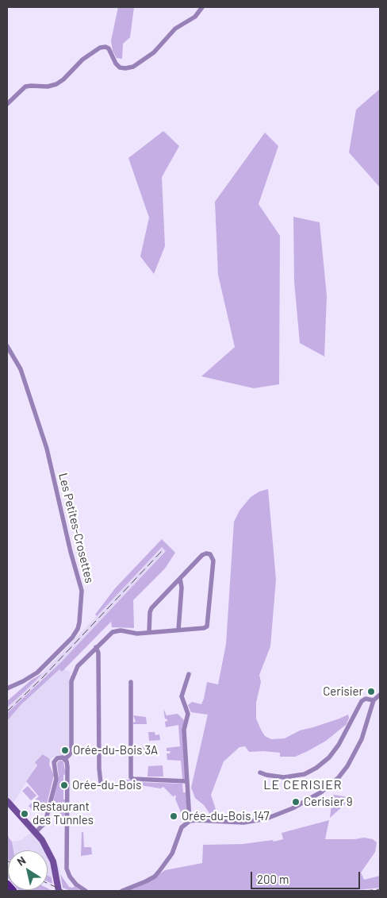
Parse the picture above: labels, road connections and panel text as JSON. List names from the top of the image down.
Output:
{
  "streets": {
    "street": ["Les Petites-Crosettes"]
  },
  "districts": ["LE CERISIER"],
  "places": [
    "Cerisier",
    "Orée-du-Bois 3A",
    "Orée-du-Bois",
    "Cerisier 9",
    "Restaurant des Tunnles",
    "Orée-du-Bois 147"
  ],
  "scale_bar": "200 m",
  "north": "top left"
}
